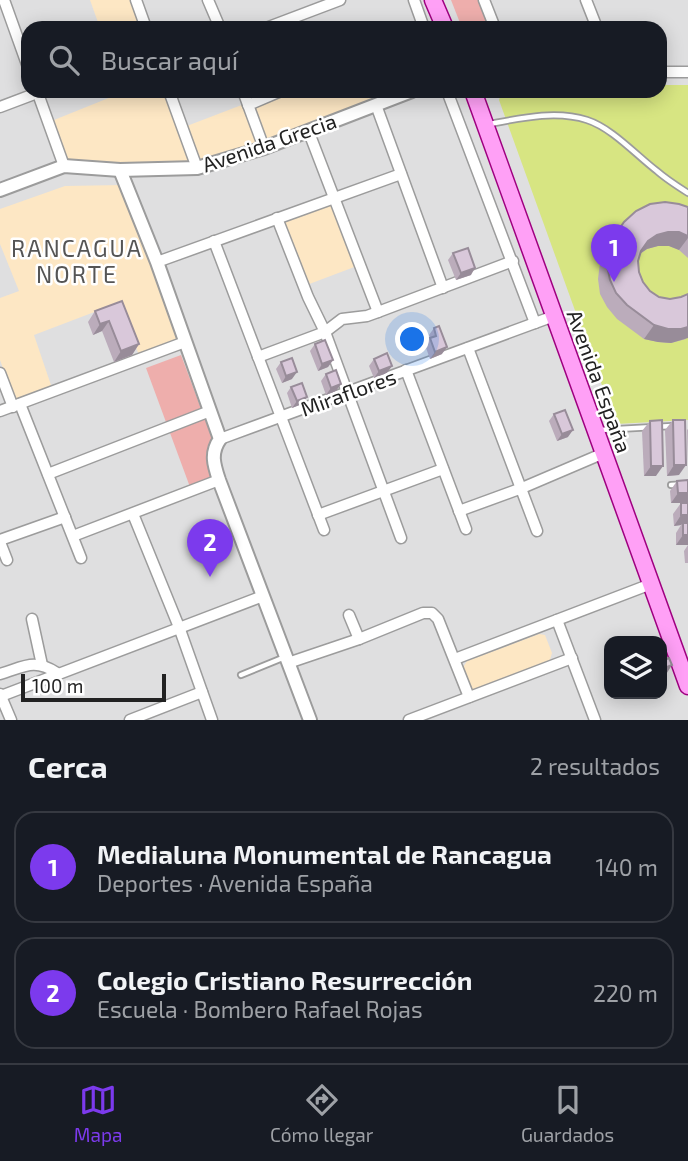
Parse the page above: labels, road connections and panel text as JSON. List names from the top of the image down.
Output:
{
  "streets": {
    "main road": ["Avenida España"],
    "street": ["Avenida Grecia", "Miraflores"]
  },
  "crossings": [
    ["Avenida España", "Miraflores"]
  ],
  "districts": ["RANCAGUA NORTE"],
  "scale_bar": "100 m",
  "page": {
    "search": "Buscar aquí",
    "pins": ["1", "2"],
    "scale": "100 m",
    "heading": ["Cerca", "2 resultados"],
    "list": [
      {
        "mark": "1",
        "name": "Medialuna Monumental de Rancagua",
        "note": "Deportes · Avenida España",
        "value": "140 m"
      },
      {
        "mark": "2",
        "name": "Colegio Cristiano Resurrección",
        "note": "Escuela · Bombero Rafael Rojas",
        "value": "220 m"
      }
    ],
    "nav": ["Mapa", "Cómo llegar", "Guardados"]
  }
}
